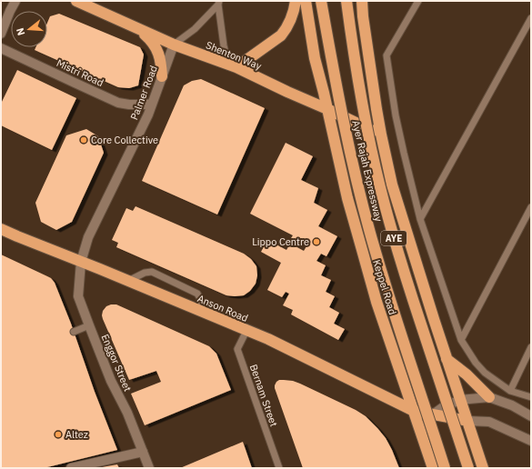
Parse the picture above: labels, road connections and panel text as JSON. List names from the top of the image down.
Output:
{
  "streets": {
    "highway": [
      "Shenton Way",
      "Ayer Rajah Expressway",
      "AYE",
      "Keppel Road",
      "Anson Road"
    ],
    "street": ["Mistri Road", "Palmer Road", "Enggor Street"],
    "lane": ["Bernam Street"]
  },
  "crossings": [
    ["Shenton Way", "Palmer Road"],
    ["Shenton Way", "Keppel Road"],
    ["Mistri Road", "Palmer Road"],
    ["Palmer Road", "Anson Road"],
    ["Palmer Road", "Enggor Street"],
    ["Keppel Road", "Anson Road"],
    ["Anson Road", "Enggor Street"],
    ["Anson Road", "Bernam Street"]
  ],
  "places": ["Core Collective", "Lippo Centre", "Altez"],
  "north": "left"
}
